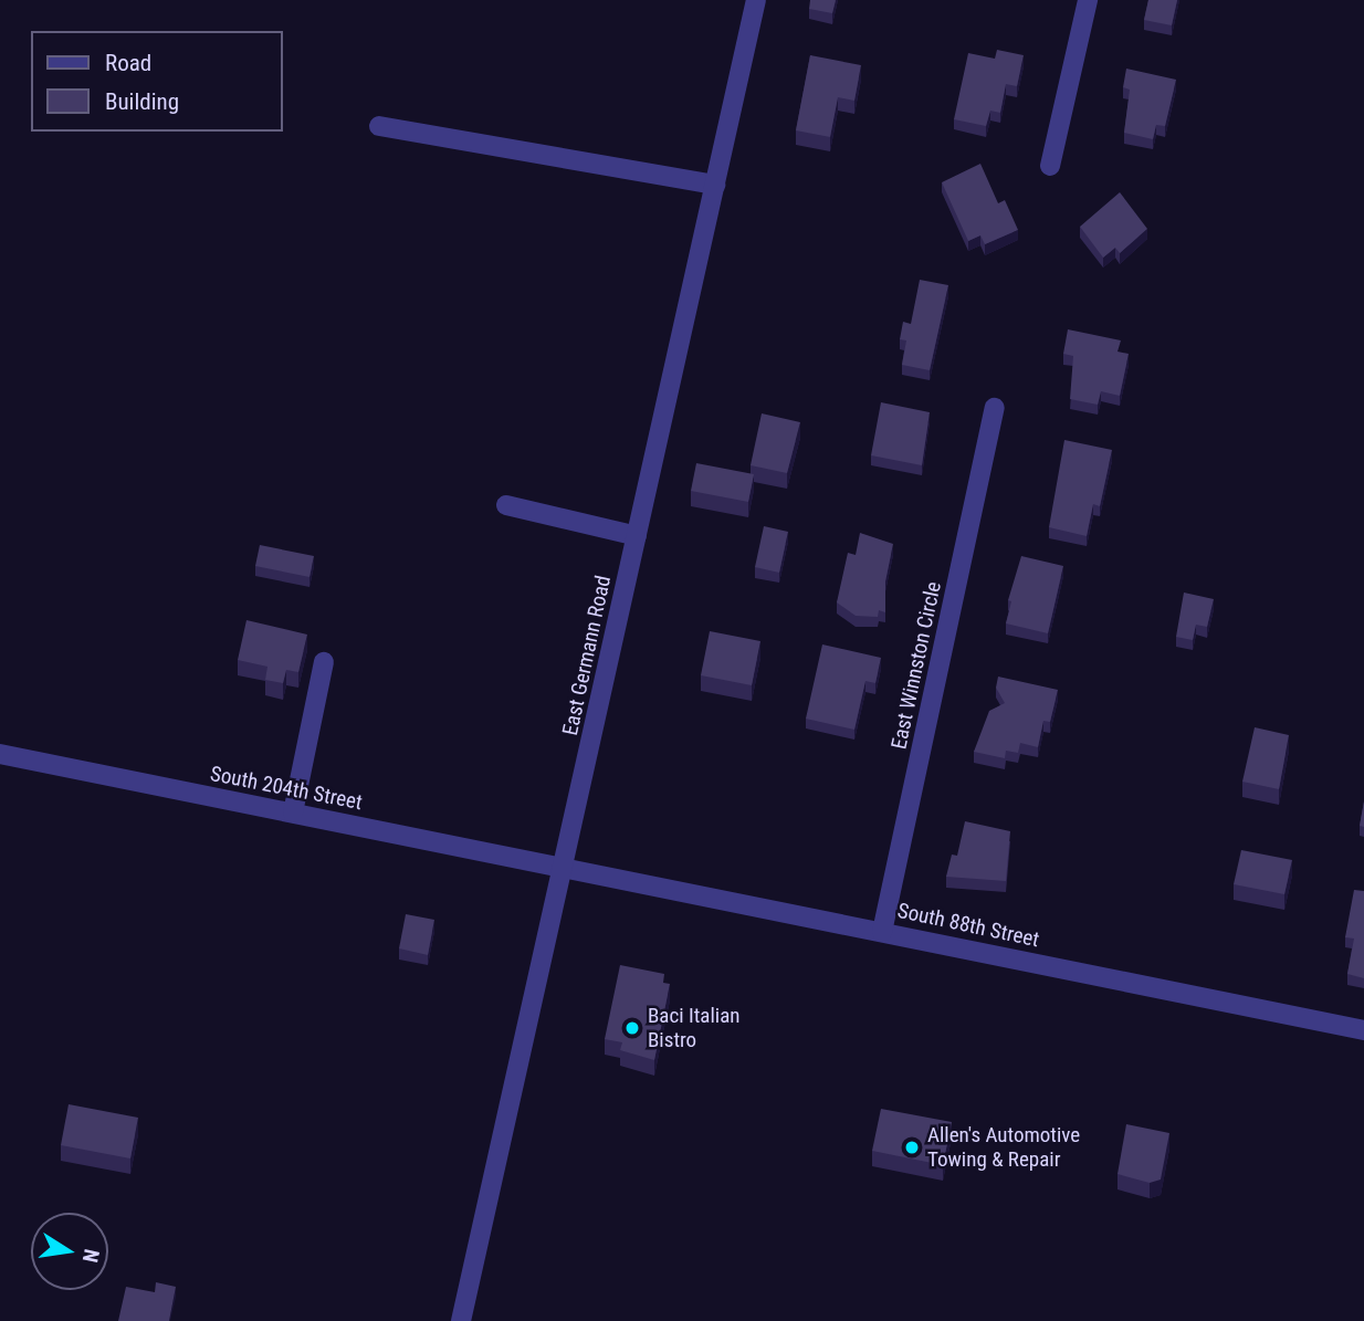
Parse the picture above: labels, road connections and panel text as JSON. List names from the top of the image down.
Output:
{
  "streets": {
    "street": [
      "East Germann Road",
      "East Winnston Circle",
      "South 204th Street",
      "South 88th Street"
    ]
  },
  "crossings": [
    ["East Germann Road", "South 204th Street"],
    ["East Germann Road", "South 88th Street"],
    ["East Winnston Circle", "South 88th Street"],
    ["South 204th Street", "South 88th Street"]
  ],
  "places": ["Baci Italian Bistro", "Allen's Automotive Towing & Repair"],
  "legend": ["Road", "Building"],
  "north": "right"
}
